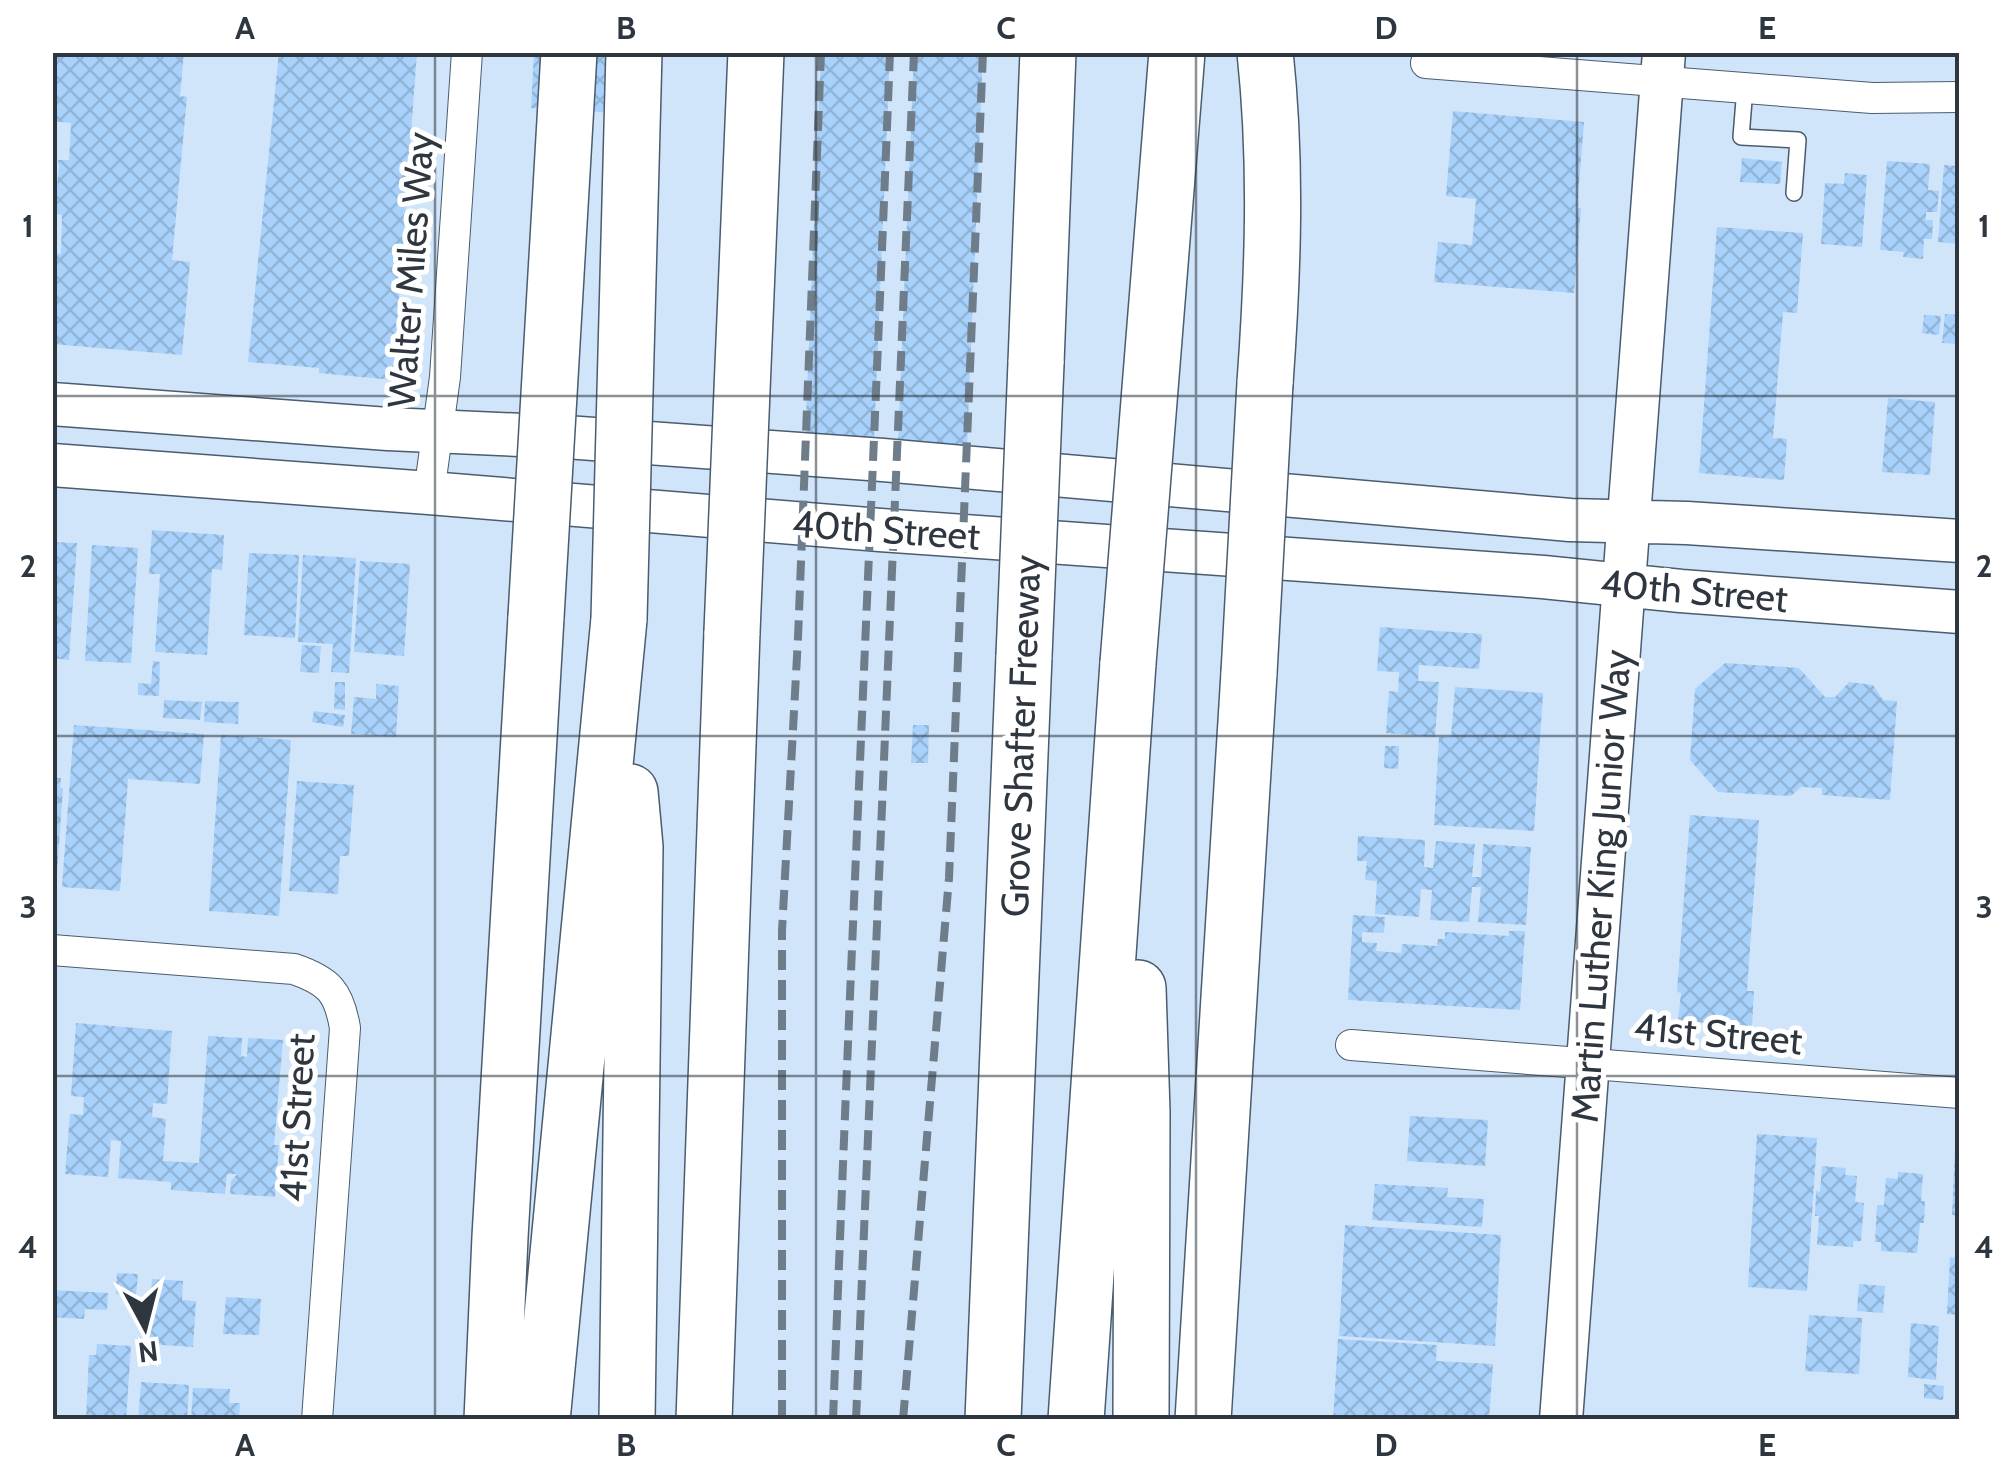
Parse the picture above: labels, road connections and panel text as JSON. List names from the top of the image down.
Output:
{
  "streets": {
    "highway": ["Grove Shafter Freeway"],
    "main road": ["40th Street", "Martin Luther King Junior Way"],
    "street": ["Walter Miles Way", "41st Street"]
  },
  "crossings": [
    ["Walter Miles Way", "40th Street"],
    ["40th Street", "Martin Luther King Junior Way"],
    ["Martin Luther King Junior Way", "41st Street"]
  ],
  "north": "bottom",
  "grid": {
    "columns": [
      "A",
      "B",
      "C",
      "D",
      "E"
    ],
    "rows": [
      "1",
      "2",
      "3",
      "4"
    ]
  }
}
